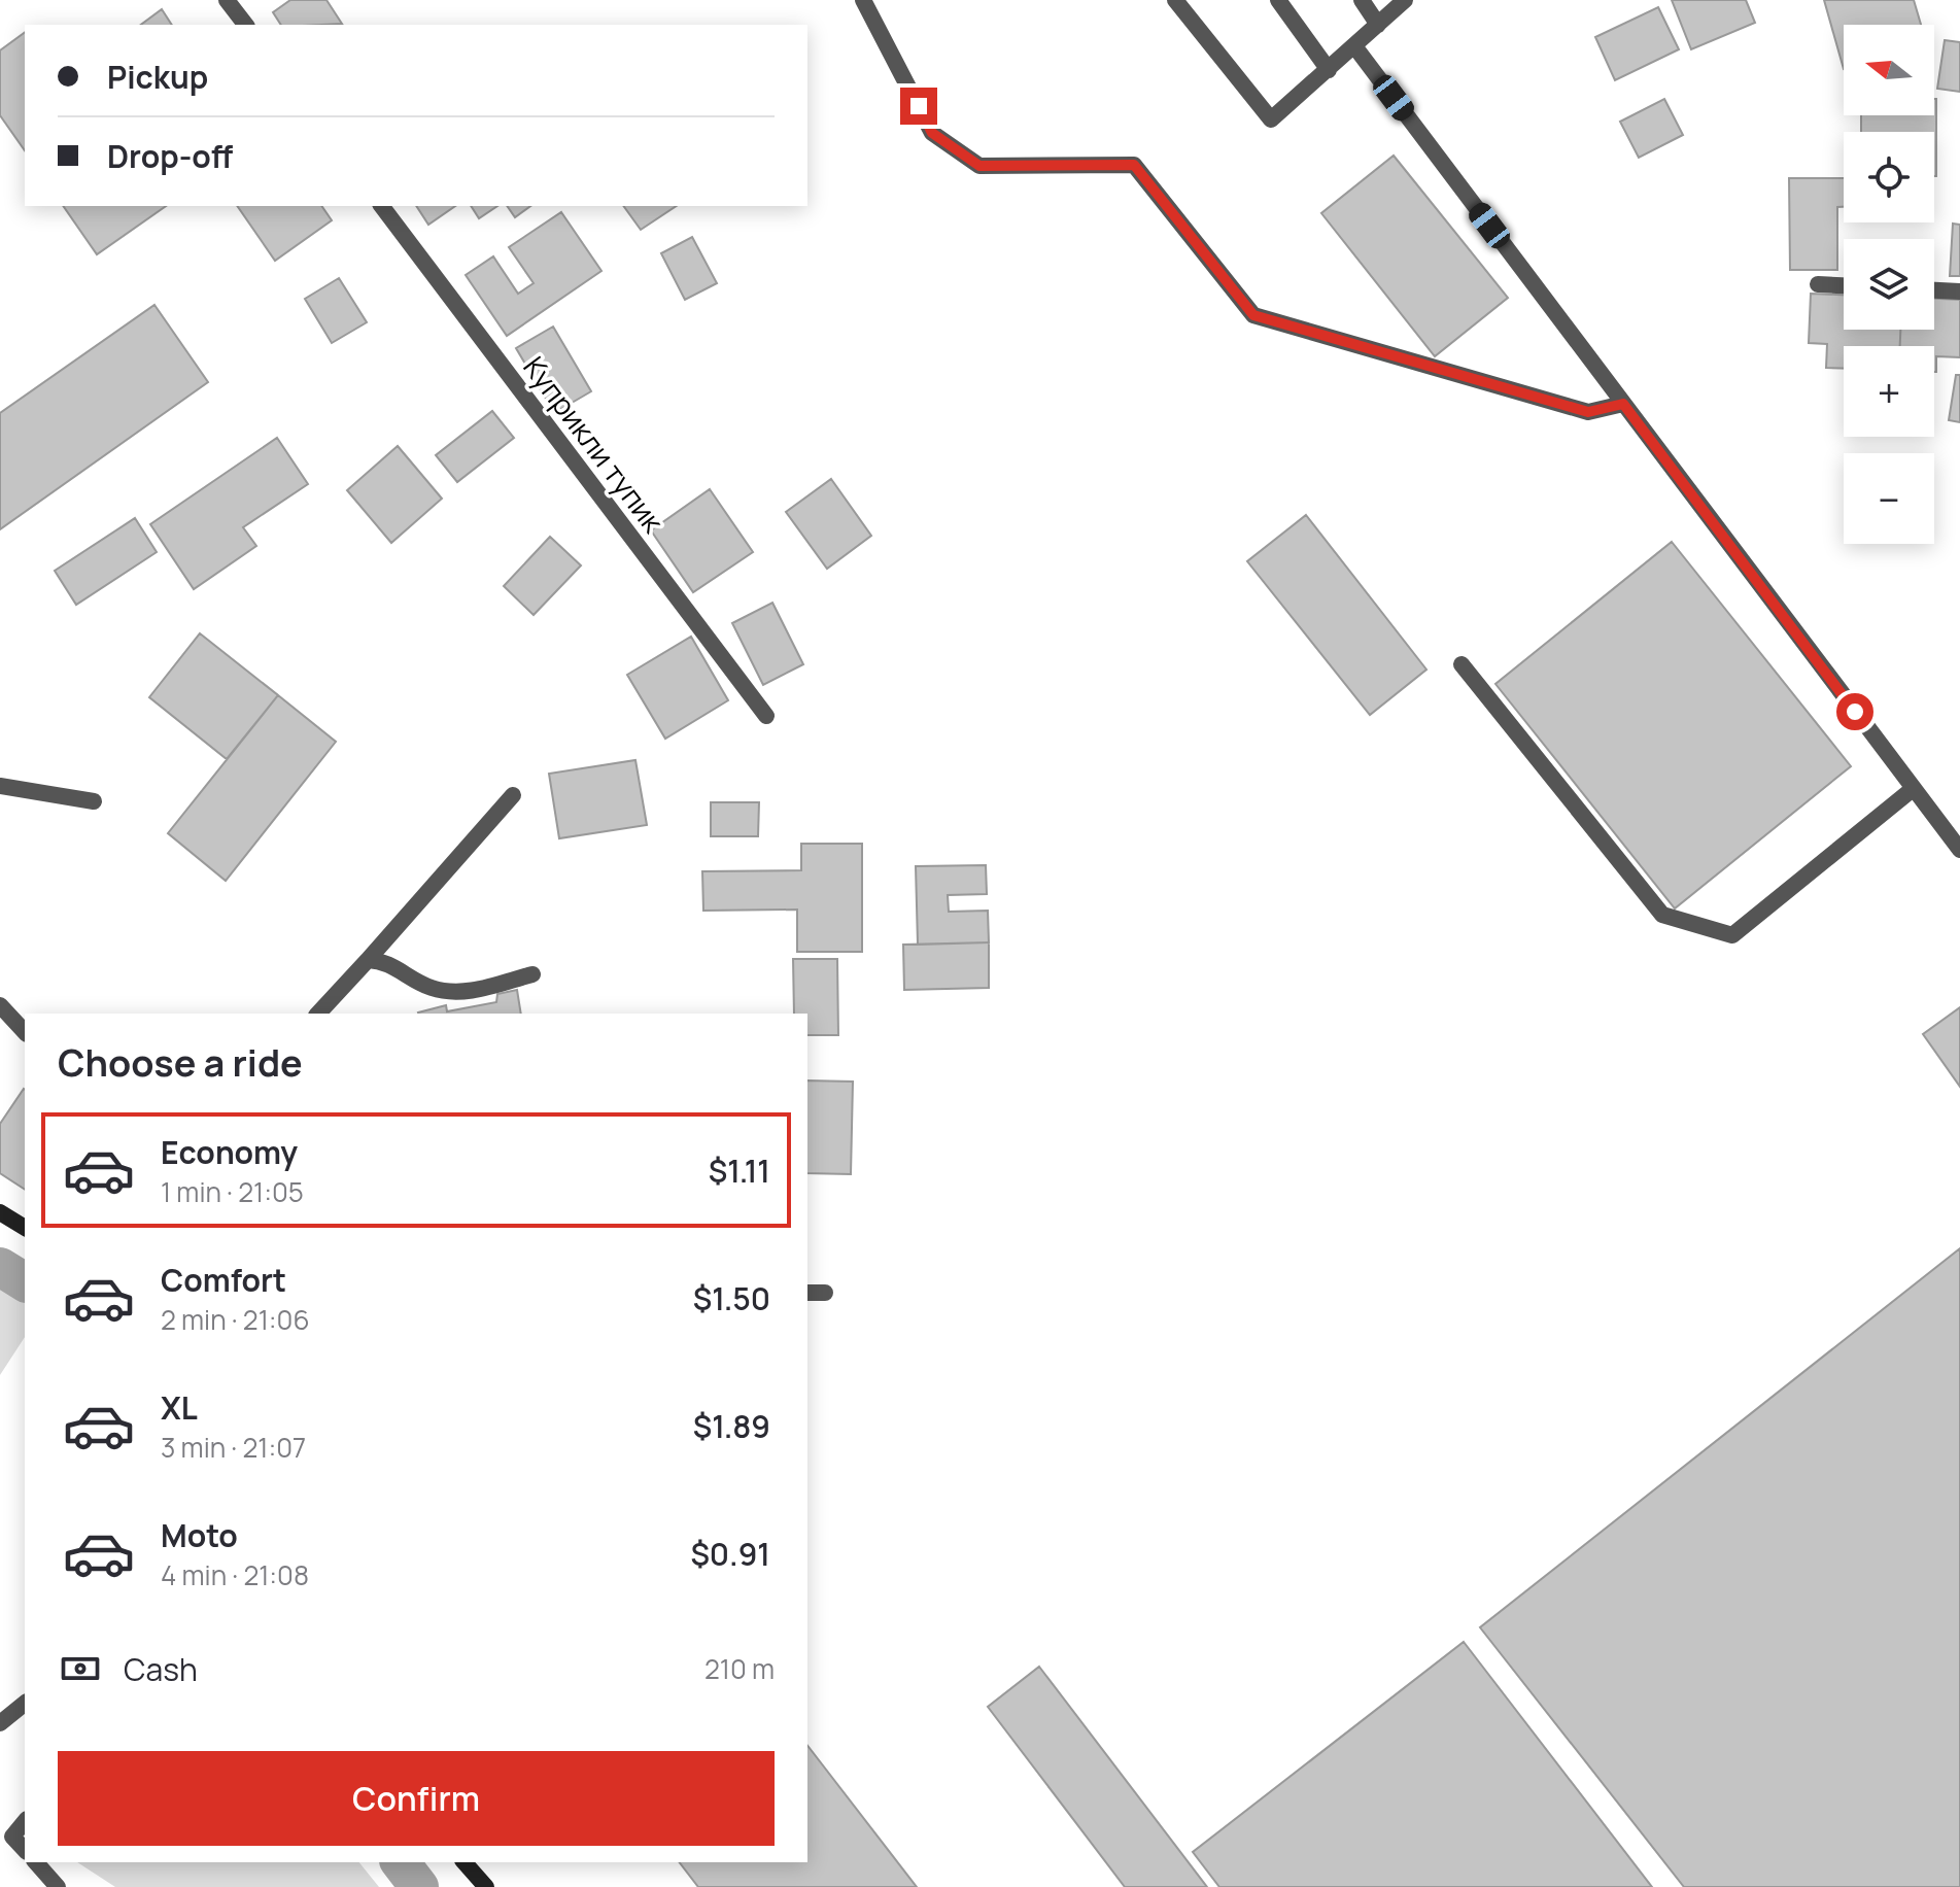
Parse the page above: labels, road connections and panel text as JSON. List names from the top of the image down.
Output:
{
  "streets": {
    "street": ["Куприкли тупик"]
  },
  "north": "left",
  "page": {
    "map_buttons": ["+", "−"],
    "banner": ["Pickup", "Drop-off"],
    "heading": "Choose a ride",
    "list": [
      {
        "name": "Economy",
        "note": "1 min · 21:05",
        "value": "$1.11"
      },
      {
        "name": "Comfort",
        "note": "2 min · 21:06",
        "value": "$1.50"
      },
      {
        "name": "XL",
        "note": "3 min · 21:07",
        "value": "$1.89"
      },
      {
        "name": "Moto",
        "note": "4 min · 21:08",
        "value": "$0.91"
      }
    ],
    "pay": ["Cash", "210 m"],
    "buttons": "Confirm"
  }
}
